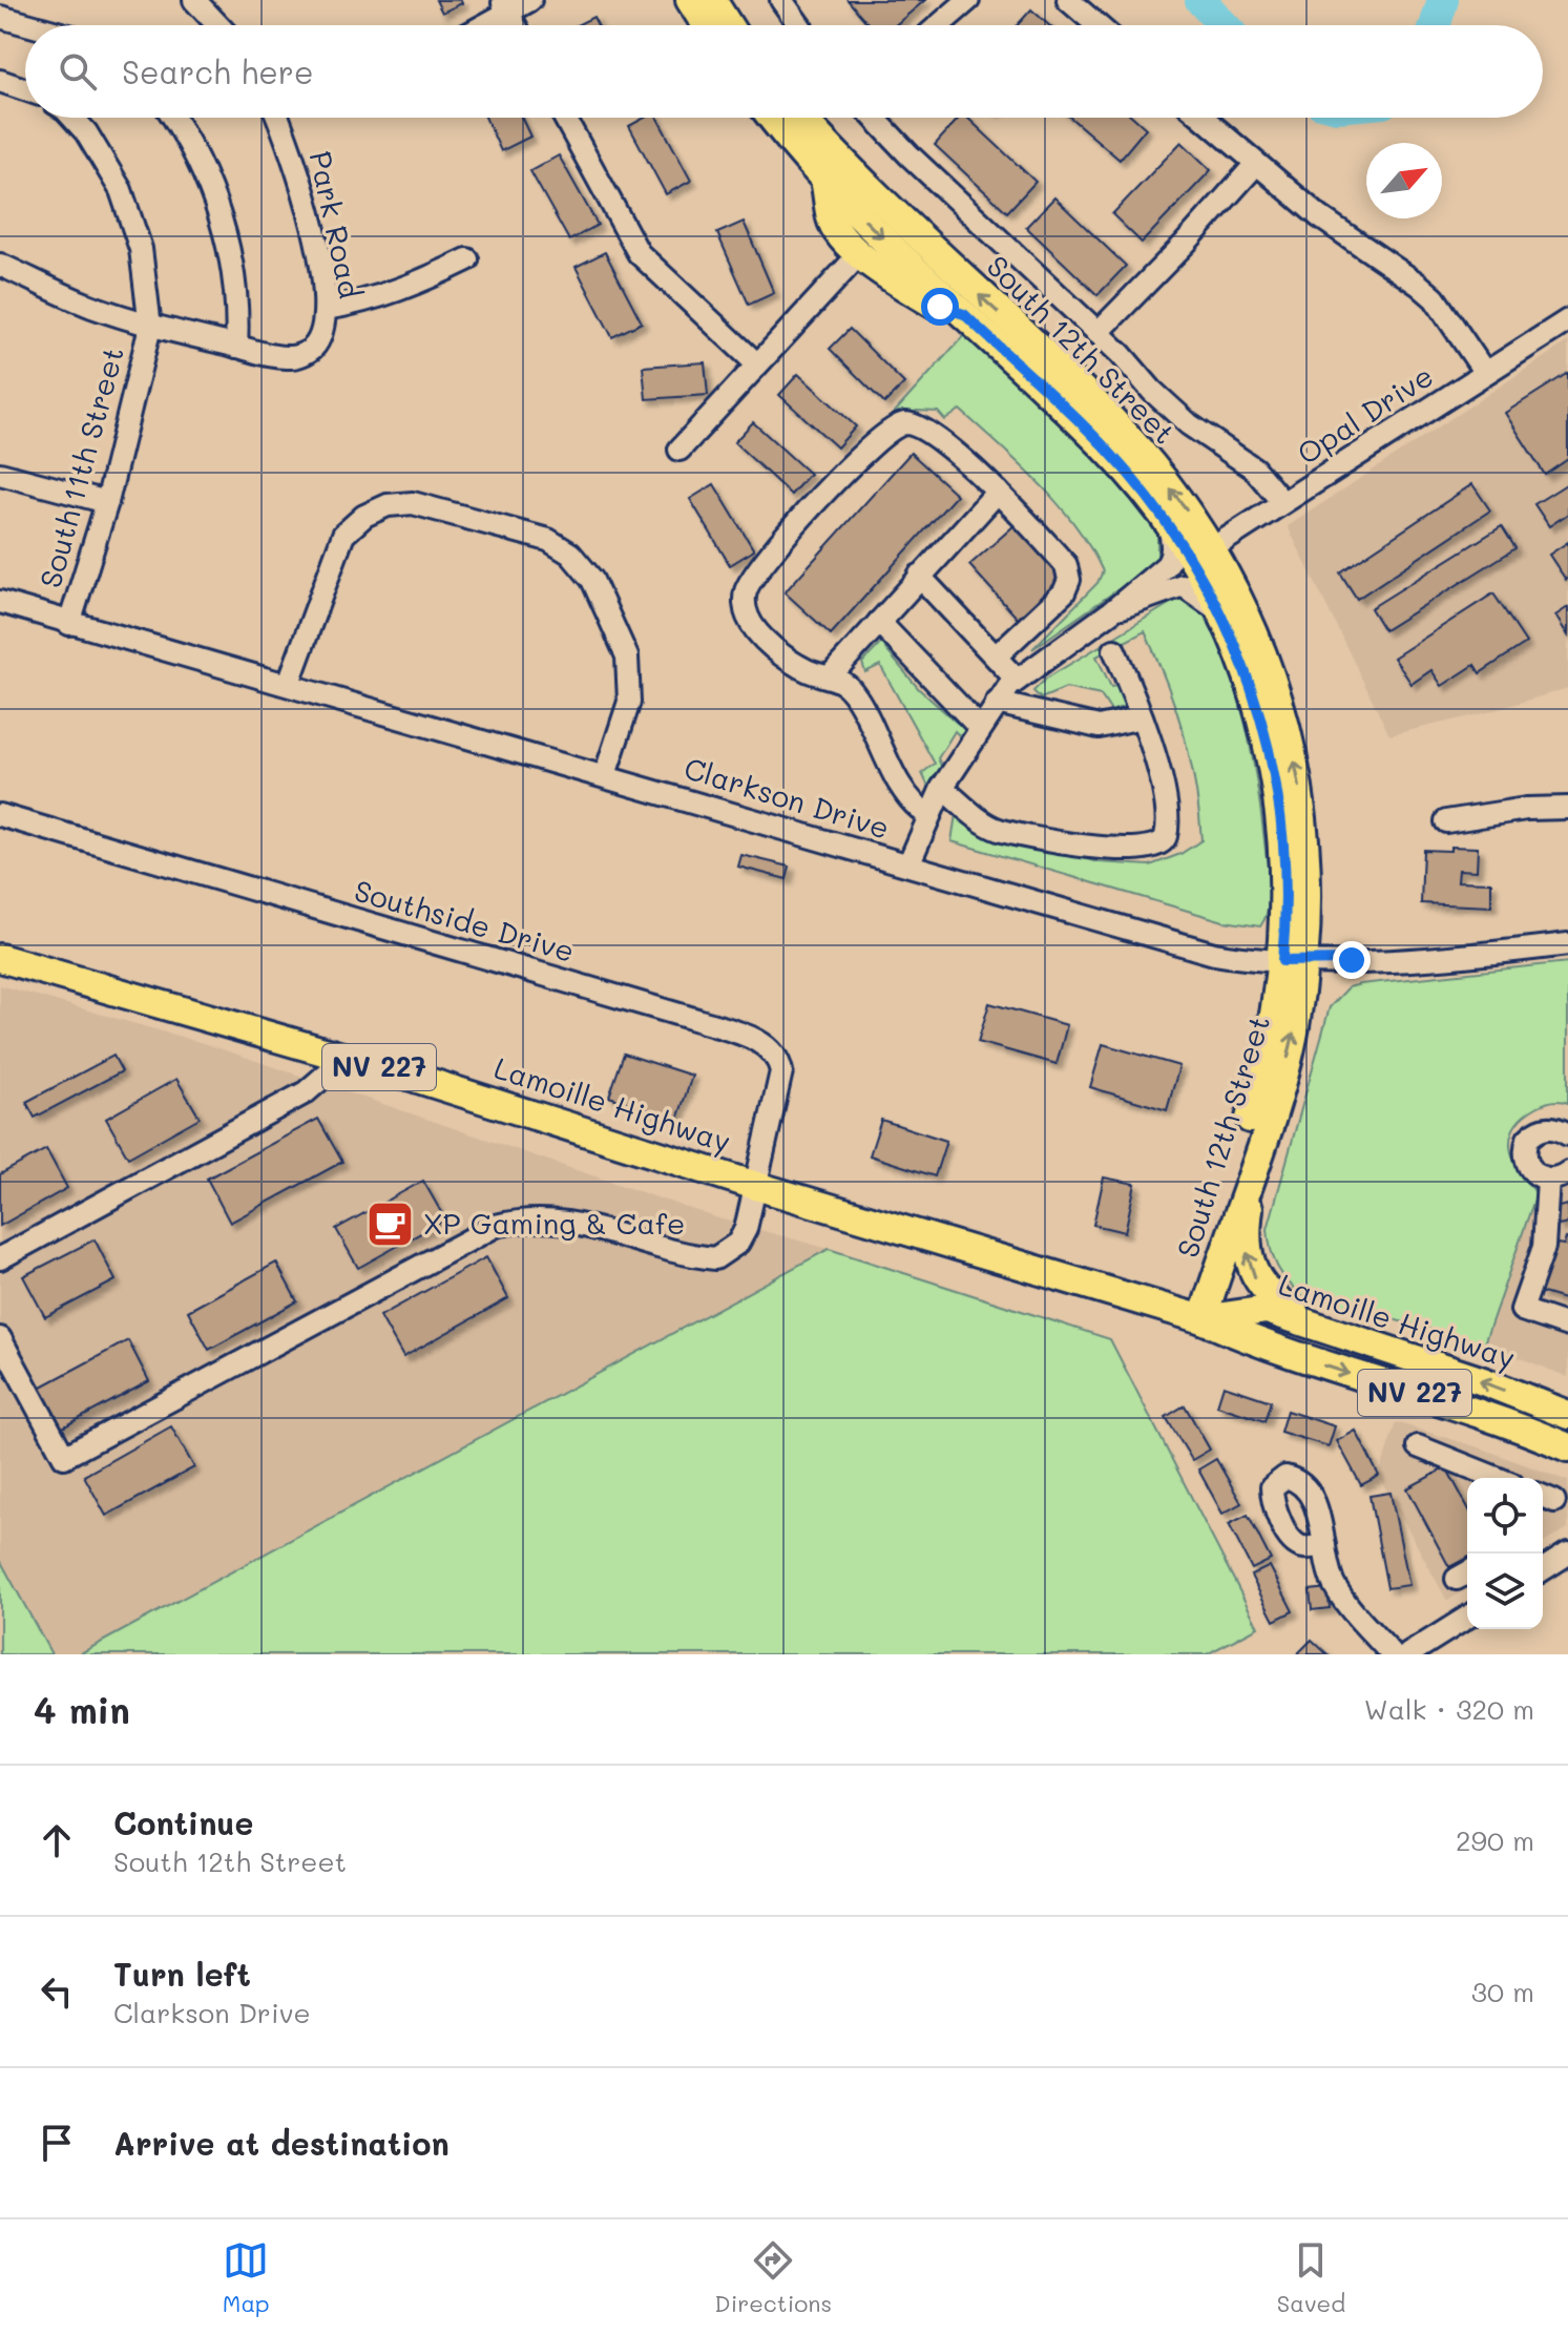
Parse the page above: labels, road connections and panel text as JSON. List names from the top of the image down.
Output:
{
  "streets": {
    "main road": ["South 12th Street", "NV 227", "Lamoille Highway"],
    "street": [
      "Park Road",
      "Opal Drive",
      "South 11th Street",
      "Clarkson Drive",
      "Southside Drive"
    ]
  },
  "crossings": [
    ["South 12th Street", "Opal Drive"],
    ["South 12th Street", "Clarkson Drive"],
    ["South 12th Street", "Lamoille Highway"],
    ["South 11th Street", "Clarkson Drive"],
    ["Southside Drive", "Lamoille Highway"]
  ],
  "places": {
    "cafe": ["XP Gaming & Cafe"]
  },
  "north": "top right",
  "page": {
    "search": "Search here",
    "heading": ["4 min", "Walk · 320 m"],
    "list": [
      ["Continue", "South 12th Street", "290 m"],
      ["Turn left", "Clarkson Drive", "30 m"],
      "Arrive at destination"
    ],
    "nav": ["Map", "Directions", "Saved"]
  }
}
